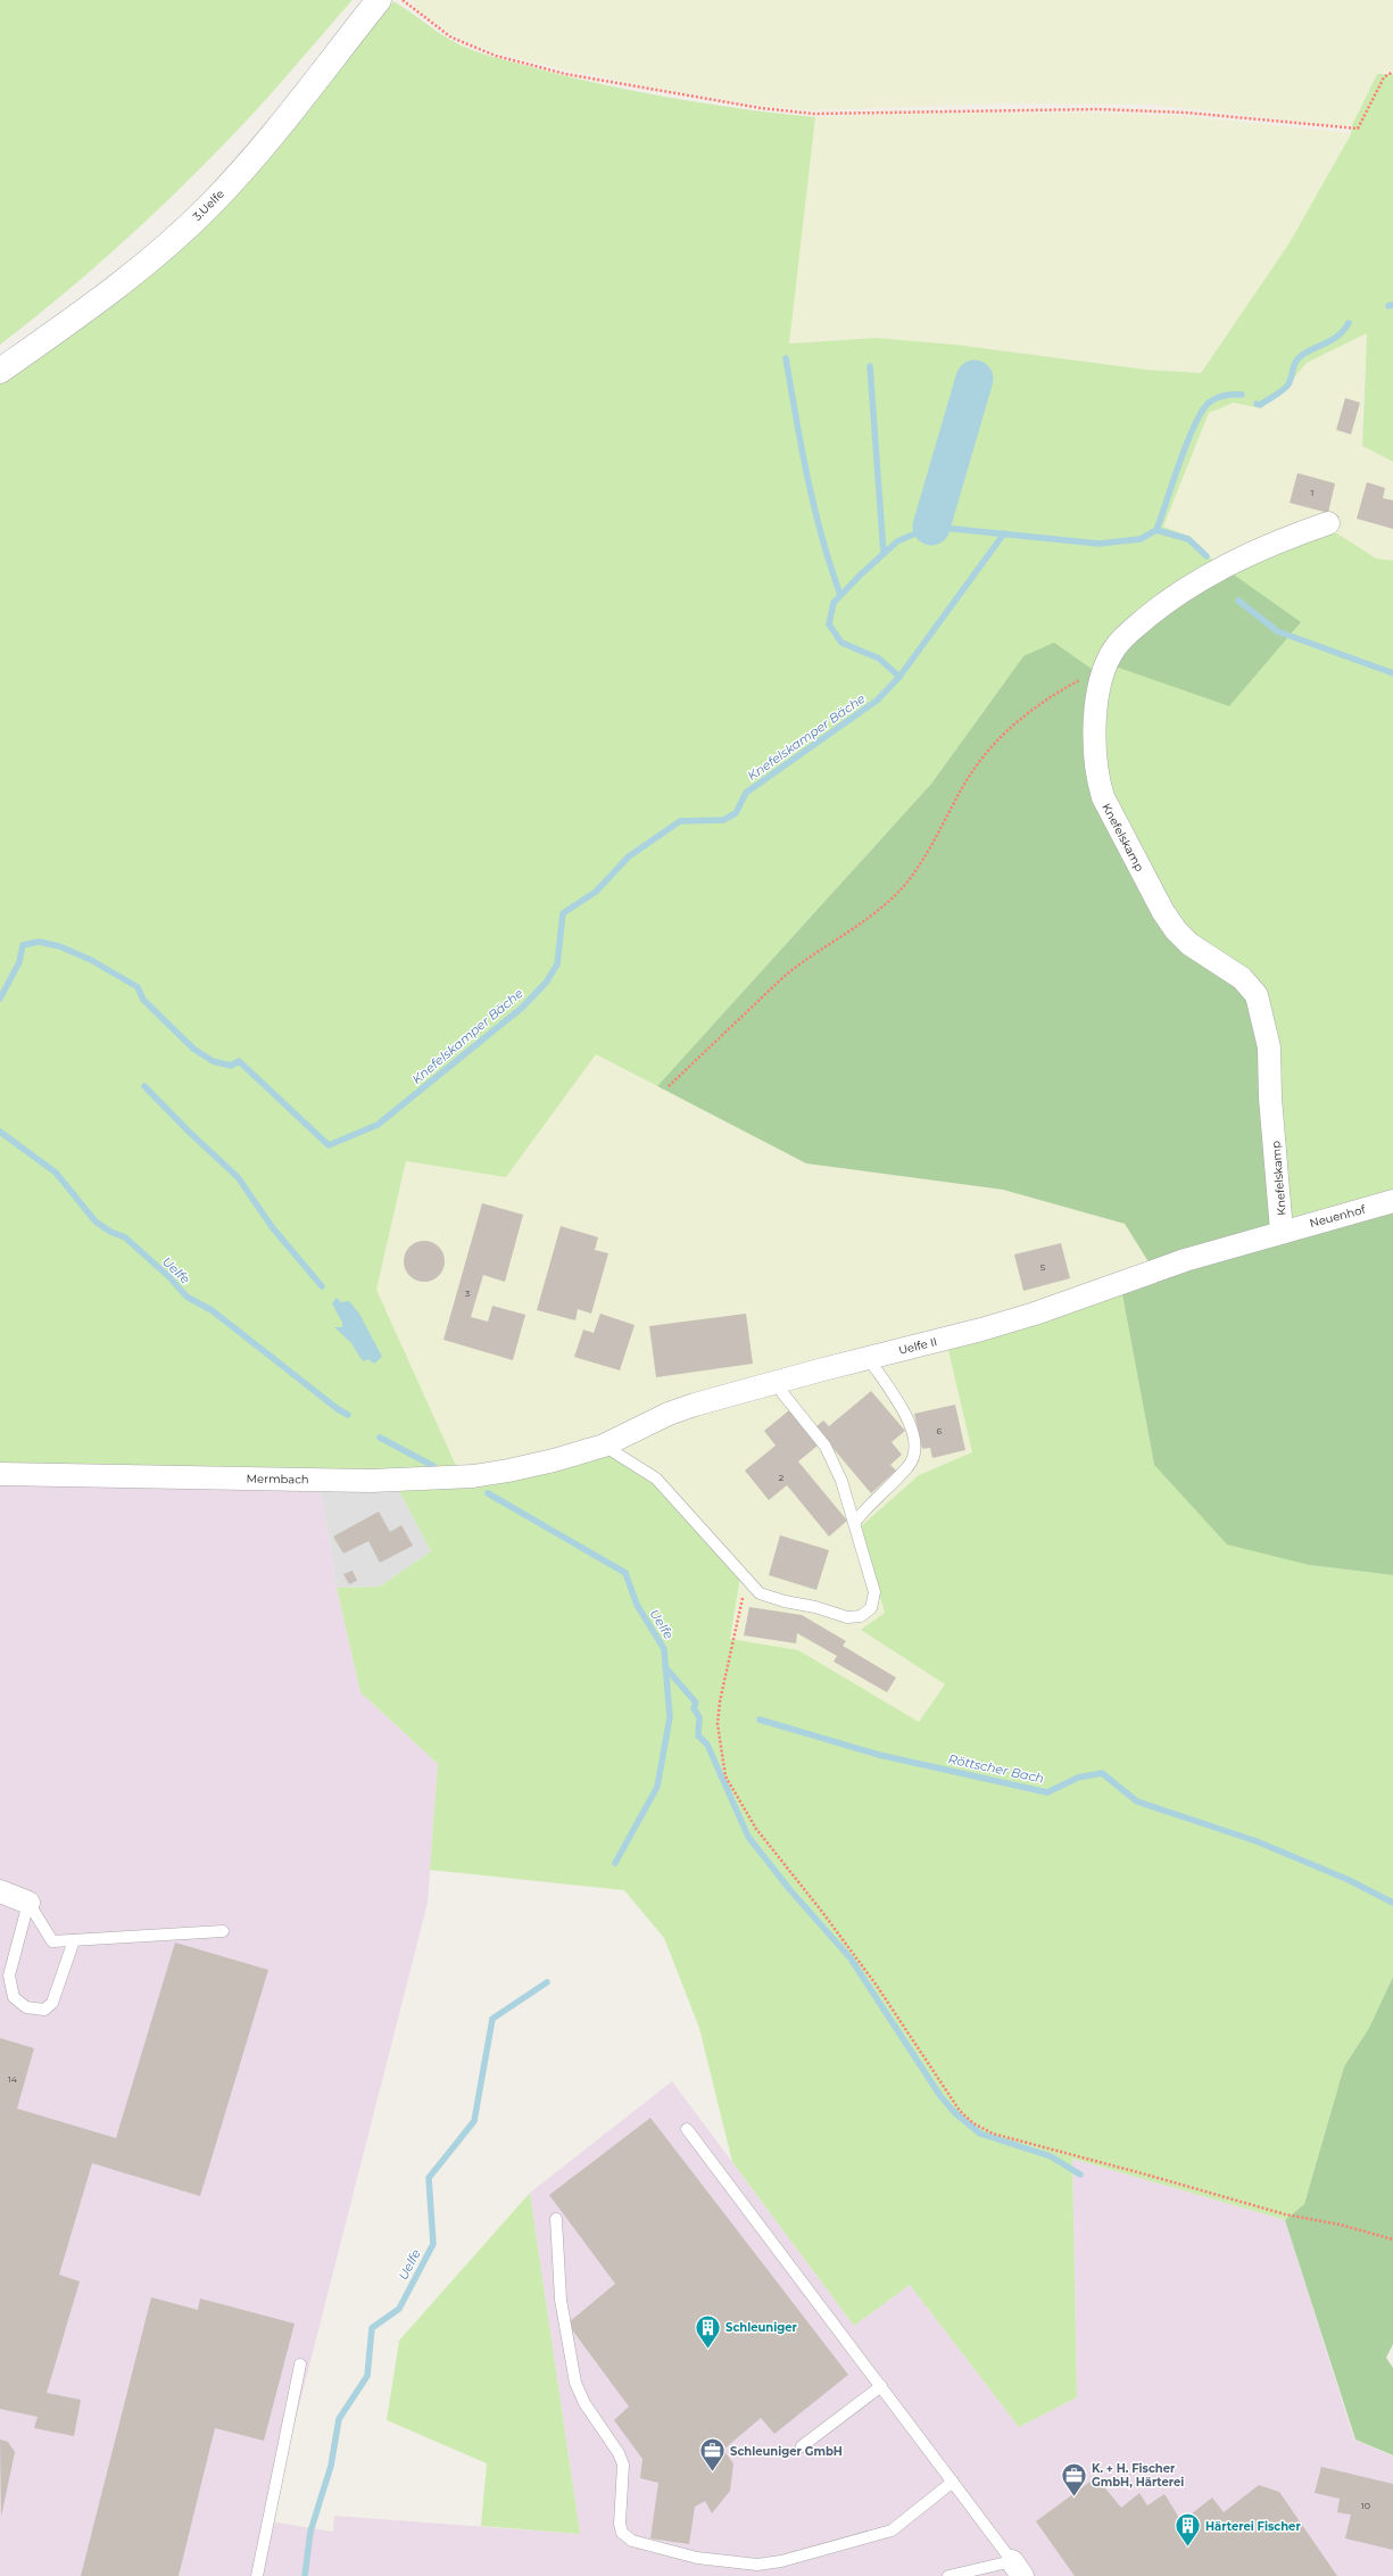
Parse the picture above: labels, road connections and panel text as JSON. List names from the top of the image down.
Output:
{
  "streets": {
    "street": [
      "3.Uelfe",
      "Knefelskamp",
      "Neuenhof",
      "Uelfe II",
      "Mermbach"
    ]
  },
  "crossings": [
    ["Knefelskamp", "Neuenhof"],
    ["Knefelskamp", "Uelfe II"],
    ["Neuenhof", "Uelfe II"],
    ["Uelfe II", "Mermbach"]
  ],
  "water": ["Knefelskamper Bäche", "Uelfe", "Röttscher Bach"],
  "places": {
    "building": ["Schleuniger", "Härterei Fischer"],
    "office": ["Schleuniger GmbH", "K. + H. Fischer GmbH, Härterei"]
  },
  "house_numbers": [
    "1",
    "5",
    "3",
    "6",
    "2",
    "14",
    "10"
  ]
}
